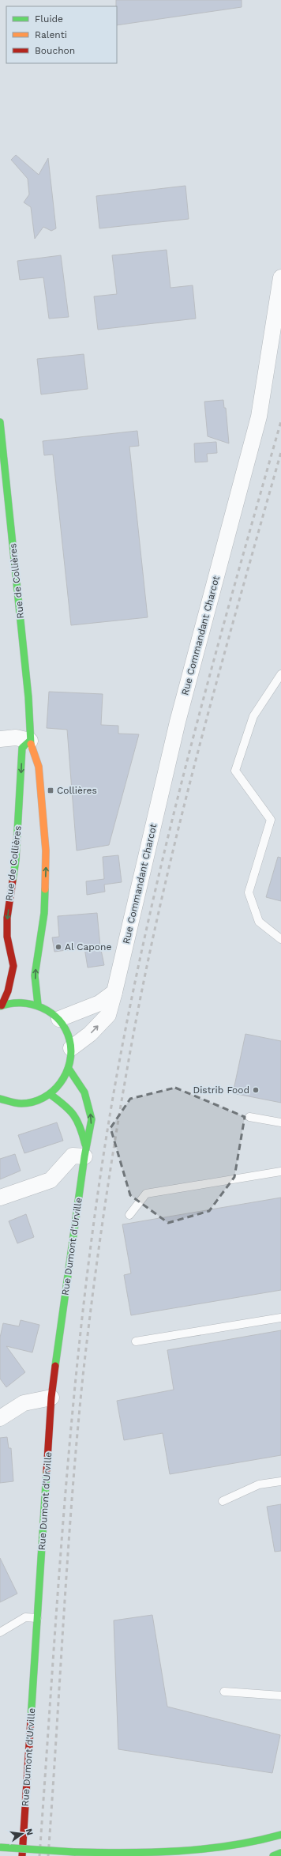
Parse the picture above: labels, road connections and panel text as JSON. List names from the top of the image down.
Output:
{
  "streets": {
    "main road": ["Rue de Collières", "Rue Dumont d'Urville"],
    "street": ["Rue Commandant Charcot"]
  },
  "places": {
    "transit": ["Collières"],
    "other": ["Al Capone", "Distrib Food"]
  },
  "legend": ["Fluide", "Ralenti", "Bouchon"],
  "north": "right"
}
